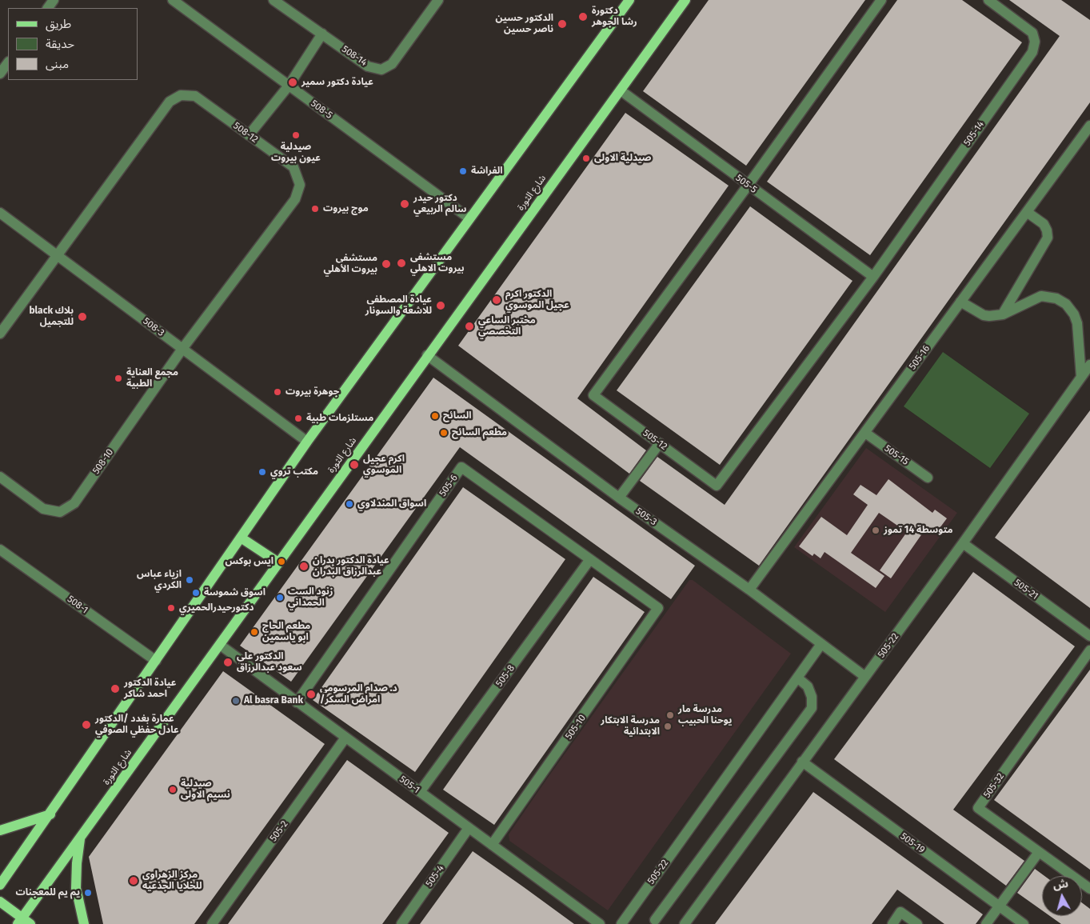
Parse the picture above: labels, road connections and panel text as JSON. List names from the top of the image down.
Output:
{
  "streets": {
    "main road": ["شارع الثورة"],
    "street": [
      "508-14",
      "508-5",
      "508-12",
      "505-14",
      "505-5",
      "508-3",
      "505-16",
      "505-12",
      "505-15",
      "508-10",
      "505-6",
      "505-3",
      "505-21",
      "508-1",
      "505-22",
      "505-8",
      "505-10",
      "505-1",
      "505-32",
      "505-2",
      "505-19",
      "505-4"
    ]
  },
  "crossings": [
    ["508-12", "508-3"],
    ["508-12", "508-10"],
    ["505-14", "505-5"],
    ["505-14", "505-12"],
    ["505-5", "شارع الثورة"],
    ["505-5", "505-12"],
    ["شارع الثورة", "505-3"],
    ["شارع الثورة", "505-1"],
    ["508-3", "508-10"],
    ["505-16", "505-15"],
    ["505-16", "505-3"],
    ["505-6", "505-8"],
    ["505-6", "505-10"],
    ["505-6", "505-1"],
    ["505-3", "505-22"],
    ["505-21", "505-22"],
    ["505-22", "505-19"],
    ["505-8", "505-1"],
    ["505-10", "505-1"],
    ["505-1", "505-2"],
    ["505-1", "505-4"]
  ],
  "places": [
    "دكتورة رشا الجوهر",
    "الدكتور حسين ناصر حسين",
    "عيادة دكتور سمير",
    "صيدلية عيون بيروت",
    "صيدلية الاولى",
    "الفراشة",
    "دكتور حيدر سالم الربيعي",
    "موج بيروت",
    "مستشفى بيروت الاهلي",
    "مستشفى بيروت الأهلي",
    "الدكتور اكرم عجيل الموسوي",
    "عيادة المصطفى للاشعة والسونار",
    "black بلاك للتجميل",
    "مختبر الساعي التخصصي",
    "مجمع العناية الطبية",
    "جوهرة بيروت",
    "السائح",
    "مستلزمات طبية",
    "مطعم السائح",
    "اكرم عجيل الموسوي",
    "مكتب تروي",
    "اسواق المندلاوي",
    "متوسطة 14 تموز",
    "ايس بوكس",
    "عيادة الدكتور بدران عبدالرزاق البدران",
    "ازياء عباس الكردي",
    "اسوق شموسة",
    "زنود الست الحمداني",
    "دكتورحيدرالحميري",
    "مطعم الحاج ابو ياسمين",
    "الدكتور علي سعود عبدالرزاق",
    "عيادة الدكتور احمد شاكر",
    "د. صدام المرسومي /امراض السكر",
    "Al basra Bank",
    "مدرسة مار يوحنا الحبيب",
    "عمارة بغدد /الدكتور عادل حفظي الصوفي",
    "مدرسة الابتكار الابتدائية",
    "صيدلية نسيم الاولى",
    "مركز الزهراوي للخلايا الجذعيه",
    "يم يم للمعجنات"
  ],
  "legend": ["طريق", "حديقة", "مبنى"],
  "north": "top"
}
